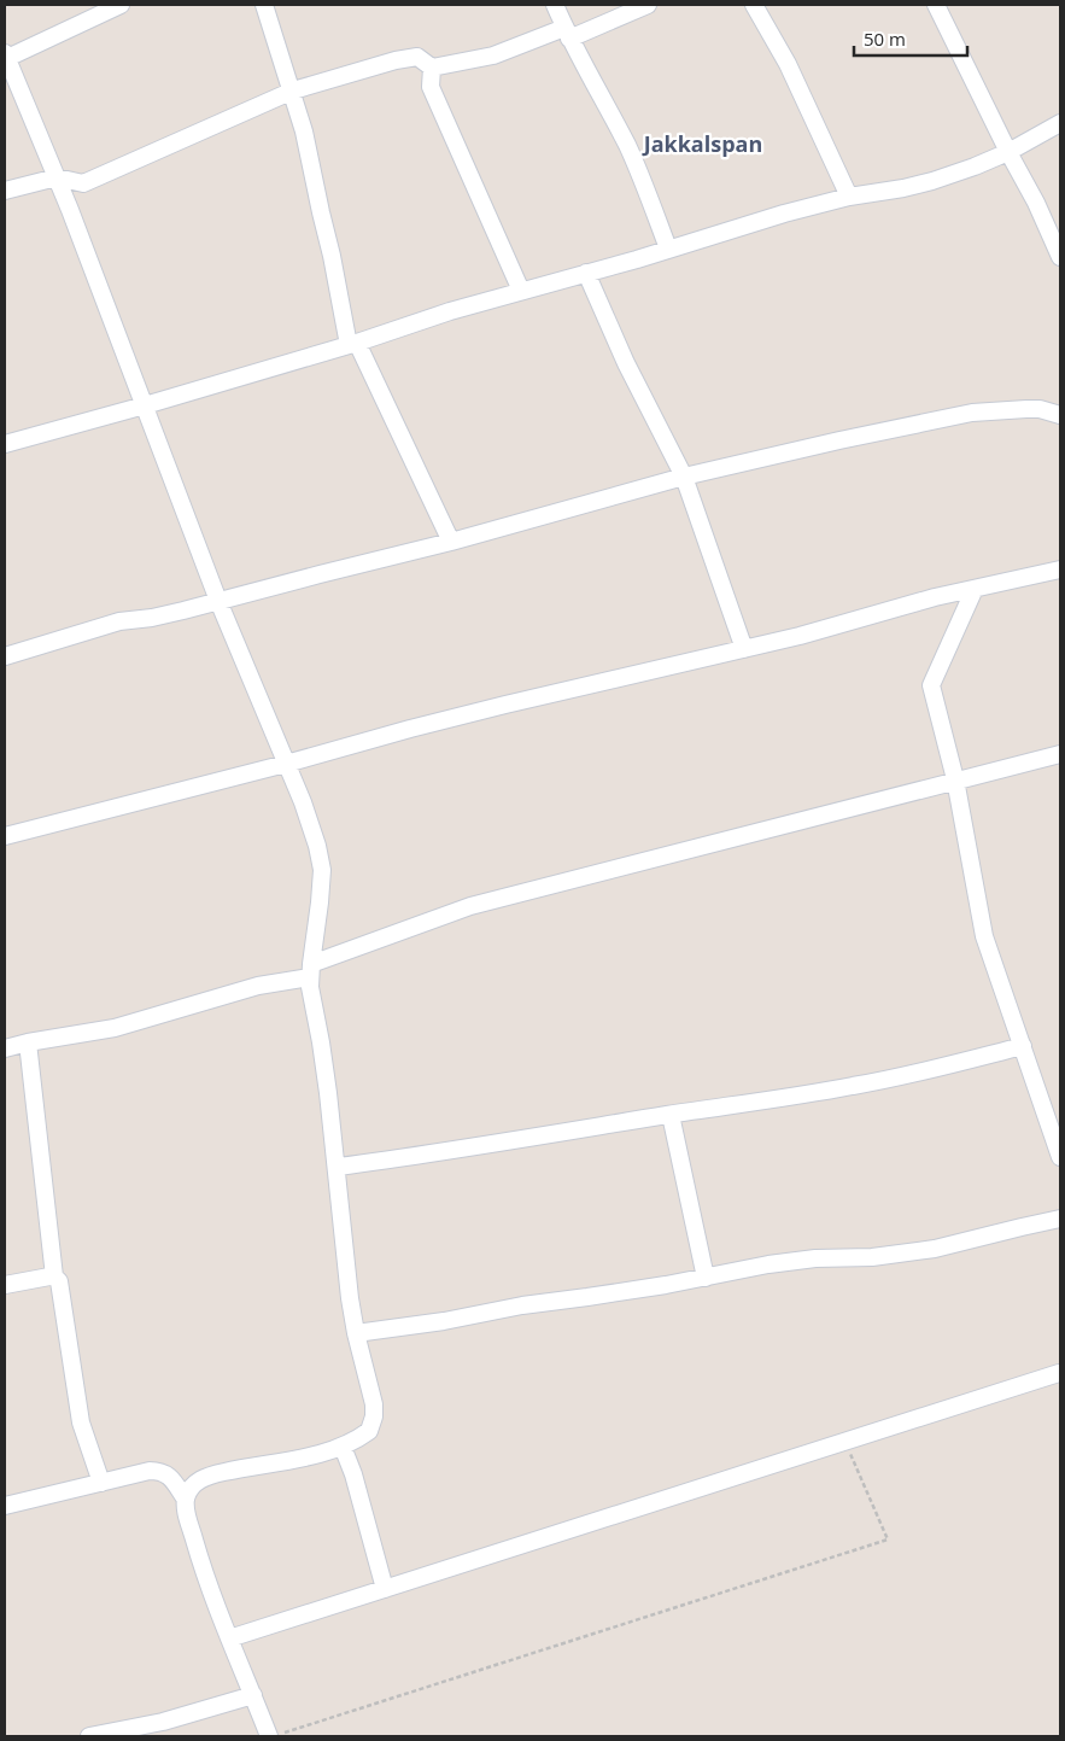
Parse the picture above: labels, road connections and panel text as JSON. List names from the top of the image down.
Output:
{
  "districts": ["Jakkalspan"],
  "scale_bar": "50 m"
}
